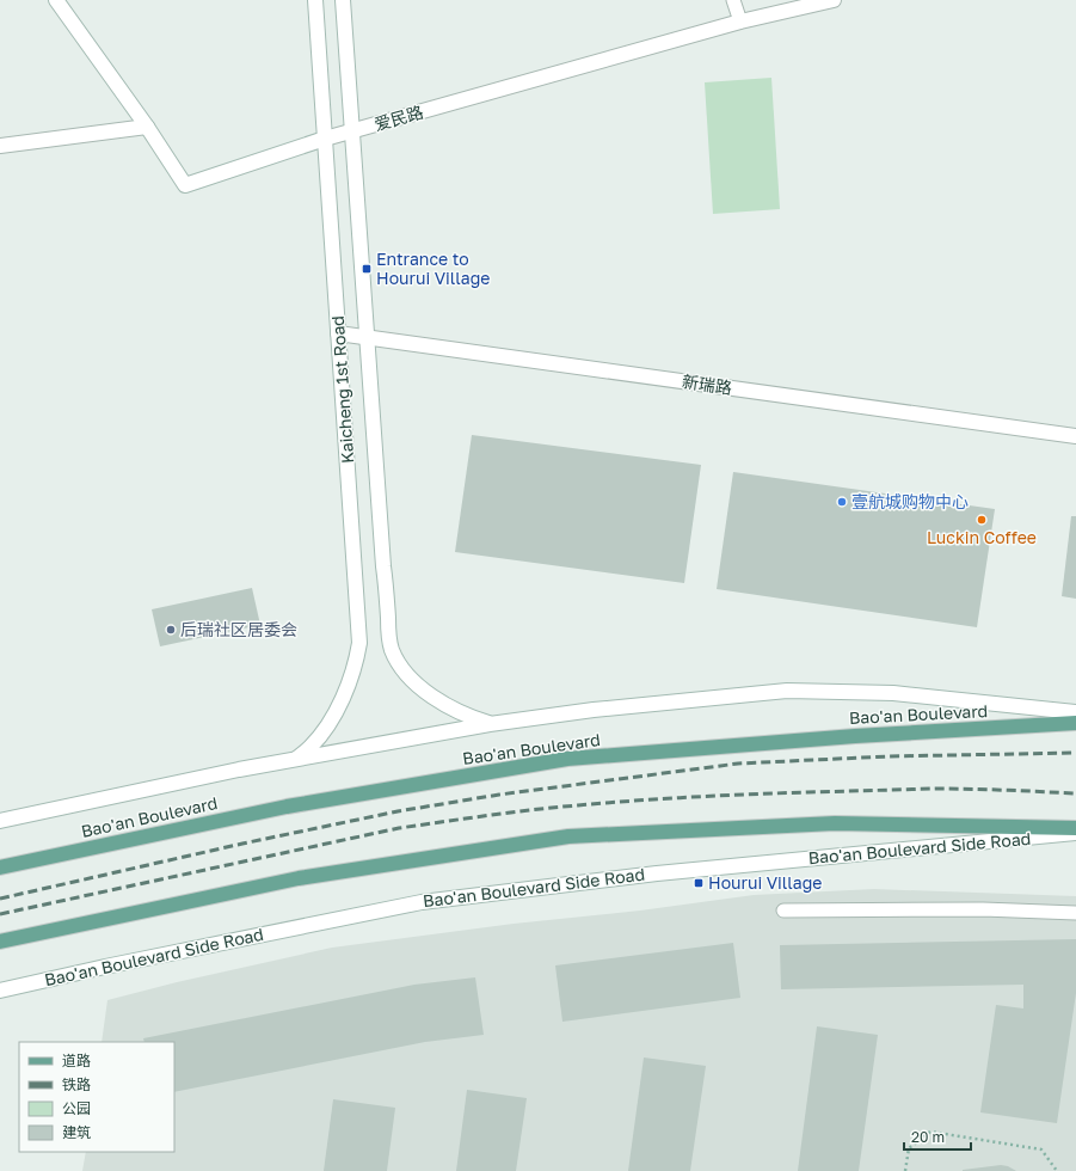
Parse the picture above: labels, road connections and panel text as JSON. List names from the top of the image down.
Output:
{
  "streets": {
    "main road": ["Bao'an Boulevard"],
    "street": [
      "爱民路",
      "新瑞路",
      "Kaicheng 1st Road",
      "Bao'an Boulevard Side Road"
    ]
  },
  "crossings": [
    ["爱民路", "Kaicheng 1st Road"],
    ["新瑞路", "Kaicheng 1st Road"]
  ],
  "places": {
    "transit": ["Entrance to Hourui Village", "Hourui Village"],
    "other": ["壹航城购物中心", "Luckin Coffee", "后瑞社区居委会"]
  },
  "legend": [
    "道路",
    "铁路",
    "公园",
    "建筑"
  ],
  "scale_bar": "20 m"
}
